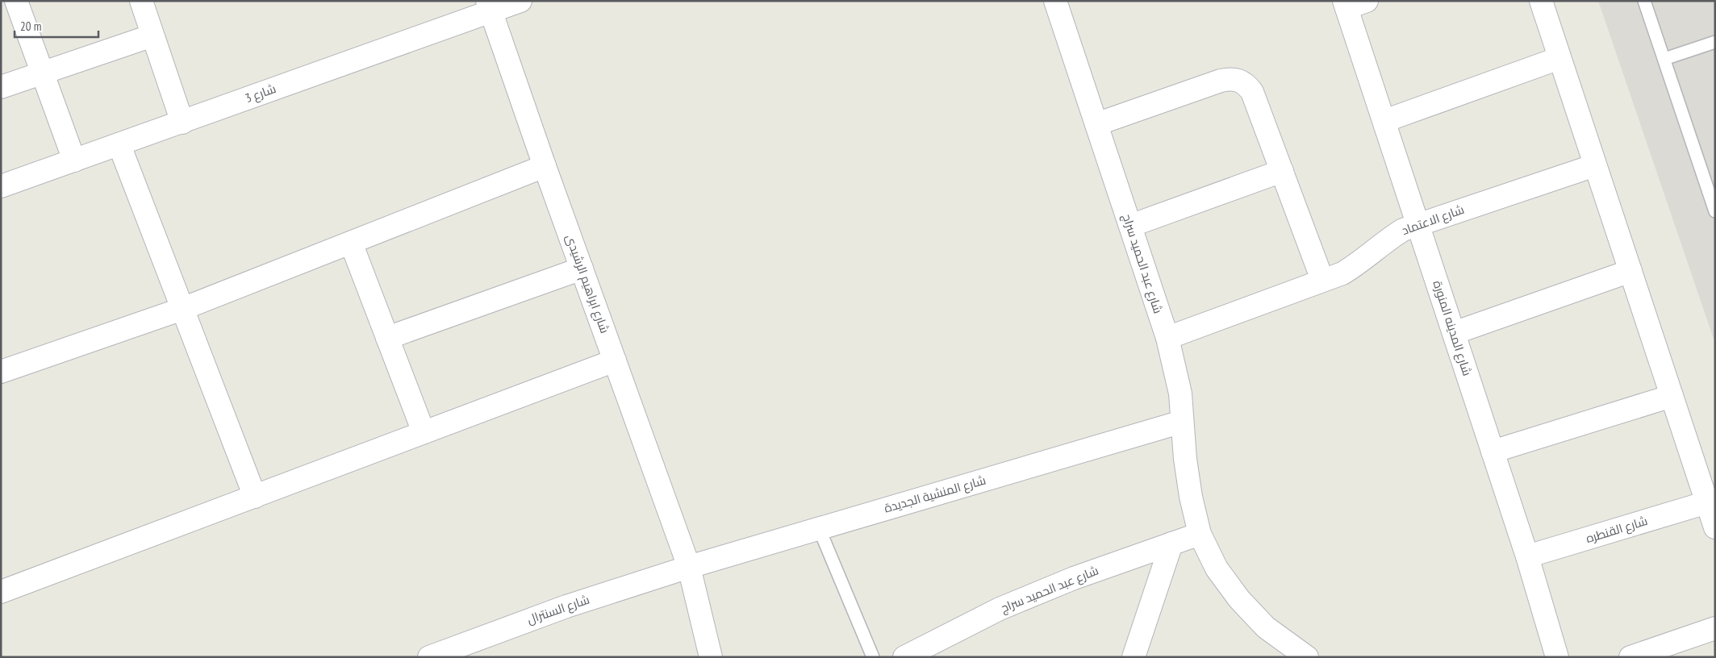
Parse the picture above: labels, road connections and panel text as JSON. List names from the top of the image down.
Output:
{
  "streets": {
    "street": [
      "شارع 3",
      "شارع الاعتماد",
      "شارع عبد الحميد سراج",
      "شارع ابراهيم الرشيدى",
      "شارع المدينه المنورة",
      "شارع المنشية الجديدة",
      "شارع القنطره",
      "شارع السنترال"
    ]
  },
  "crossings": [
    ["شارع 3", "شارع ابراهيم الرشيدى"],
    ["شارع الاعتماد", "شارع عبد الحميد سراج"],
    ["شارع الاعتماد", "شارع المدينه المنورة"],
    ["شارع عبد الحميد سراج", "شارع المنشية الجديدة"],
    ["شارع ابراهيم الرشيدى", "شارع المنشية الجديدة"],
    ["شارع ابراهيم الرشيدى", "شارع السنترال"],
    ["شارع المدينه المنورة", "شارع القنطره"],
    ["شارع المنشية الجديدة", "شارع السنترال"]
  ],
  "scale_bar": "20 m"
}
